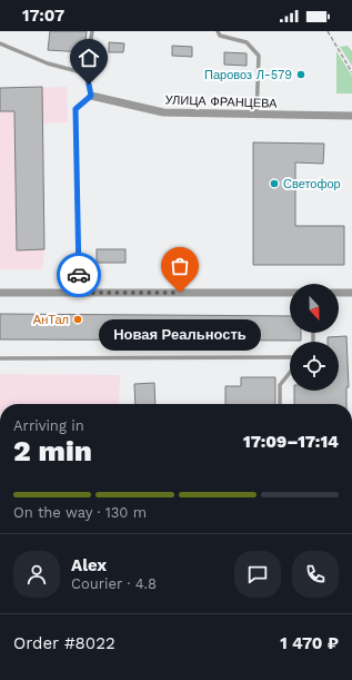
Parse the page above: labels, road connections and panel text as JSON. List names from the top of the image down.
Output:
{
  "streets": {
    "street": ["УЛИЦА ФРАНЦЕВА"]
  },
  "places": [
    "Паровоз Л-579",
    "Светофор",
    "Новая Реальность",
    "АнТал"
  ],
  "north": "bottom",
  "page": {
    "status": "17:07",
    "bubble": "Новая Реальность",
    "heading": ["2 min", "Arriving in", "17:09–17:14"],
    "panel": [
      "Alex",
      "Courier · 4.8",
      "Order #8022",
      "1 470 ₽"
    ],
    "bar": "On the way · 130 m"
  }
}
